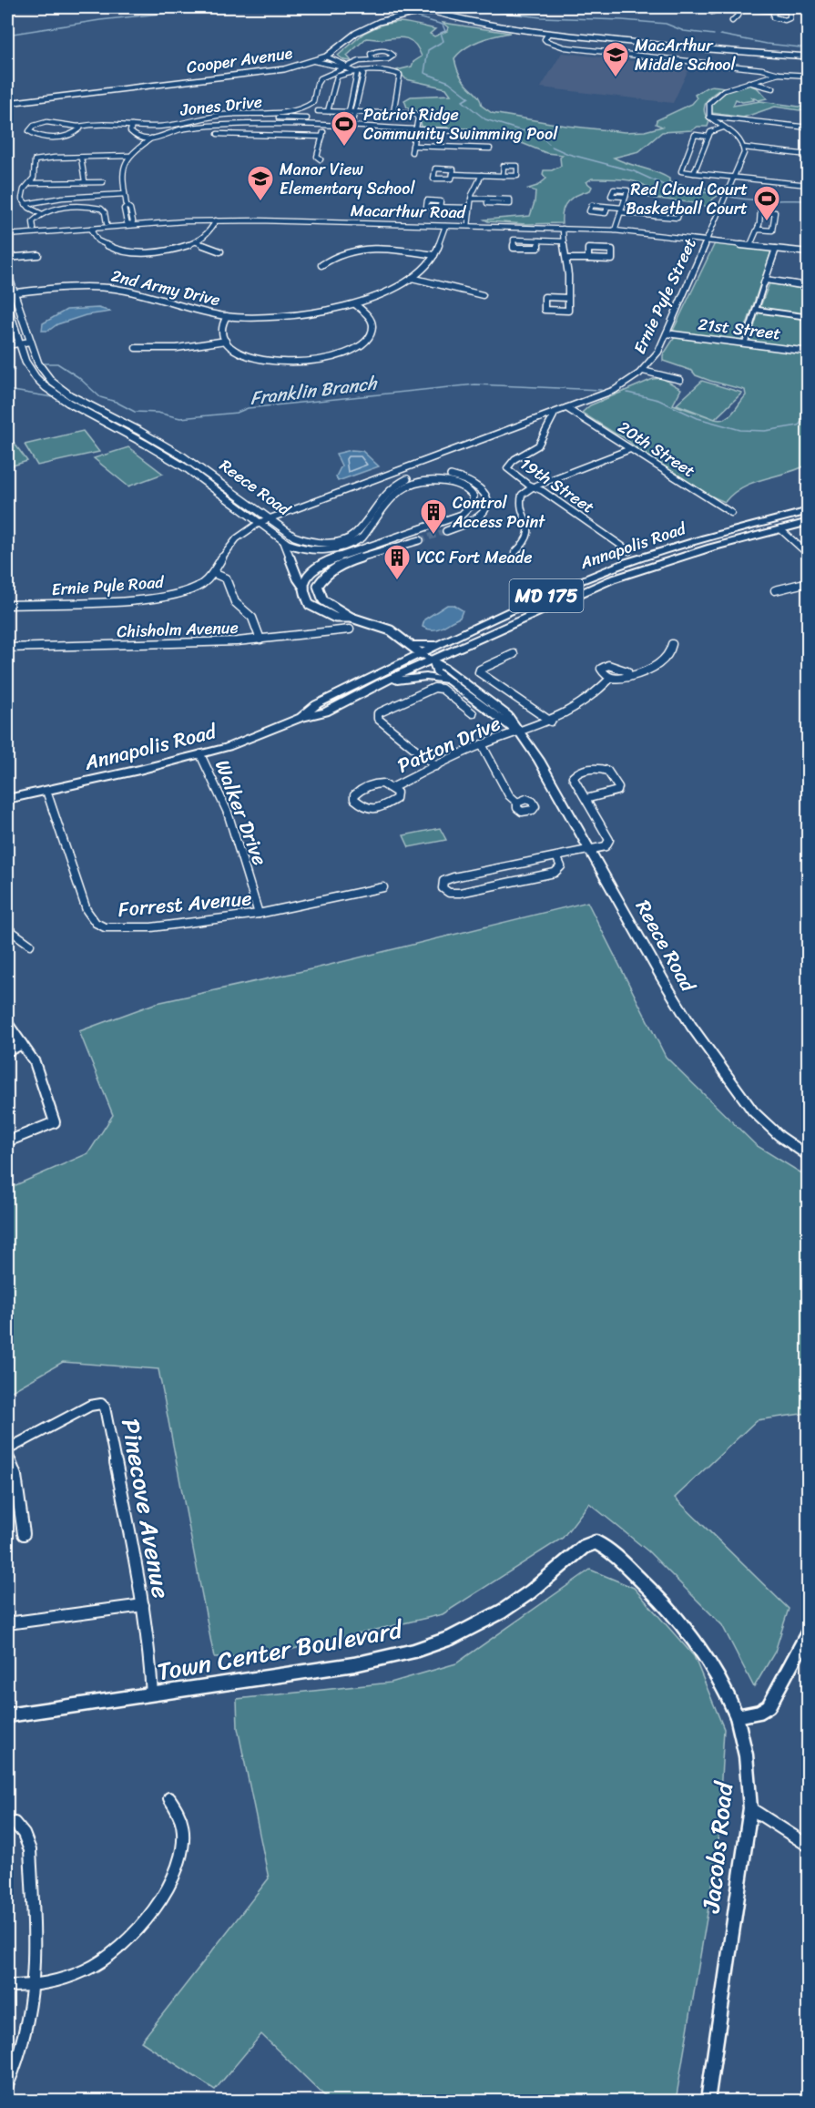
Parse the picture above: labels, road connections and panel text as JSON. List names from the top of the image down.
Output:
{
  "streets": {
    "main road": ["Reece Road", "Annapolis Road", "MD 175"],
    "street": [
      "Cooper Avenue",
      "Jones Drive",
      "Macarthur Road",
      "2nd Army Drive",
      "Ernie Pyle Street",
      "21st Street",
      "20th Street",
      "19th Street",
      "Ernie Pyle Road",
      "Chisholm Avenue",
      "Patton Drive",
      "Walker Drive",
      "Forrest Avenue",
      "Pinecove Avenue",
      "Town Center Boulevard",
      "Jacobs Road"
    ]
  },
  "crossings": [
    ["Macarthur Road", "2nd Army Drive"],
    ["Macarthur Road", "Ernie Pyle Street"],
    ["2nd Army Drive", "Reece Road"],
    ["Ernie Pyle Street", "21st Street"],
    ["Ernie Pyle Street", "20th Street"],
    ["Ernie Pyle Street", "19th Street"],
    ["Ernie Pyle Street", "Ernie Pyle Road"],
    ["Reece Road", "Annapolis Road"],
    ["Reece Road", "Ernie Pyle Road"],
    ["Reece Road", "Patton Drive"],
    ["Annapolis Road", "Walker Drive"],
    ["Annapolis Road", "Forrest Avenue"],
    ["Walker Drive", "Forrest Avenue"],
    ["Pinecove Avenue", "Town Center Boulevard"],
    ["Town Center Boulevard", "Jacobs Road"]
  ],
  "water": ["Franklin Branch"],
  "places": {
    "school or university": ["MacArthur Middle School", "Manor View Elementary School"],
    "sports": ["Patriot Ridge Community Swimming Pool", "Red Cloud Court Basketball Court"],
    "building": ["Control Access Point", "VCC Fort Meade"]
  }
}
